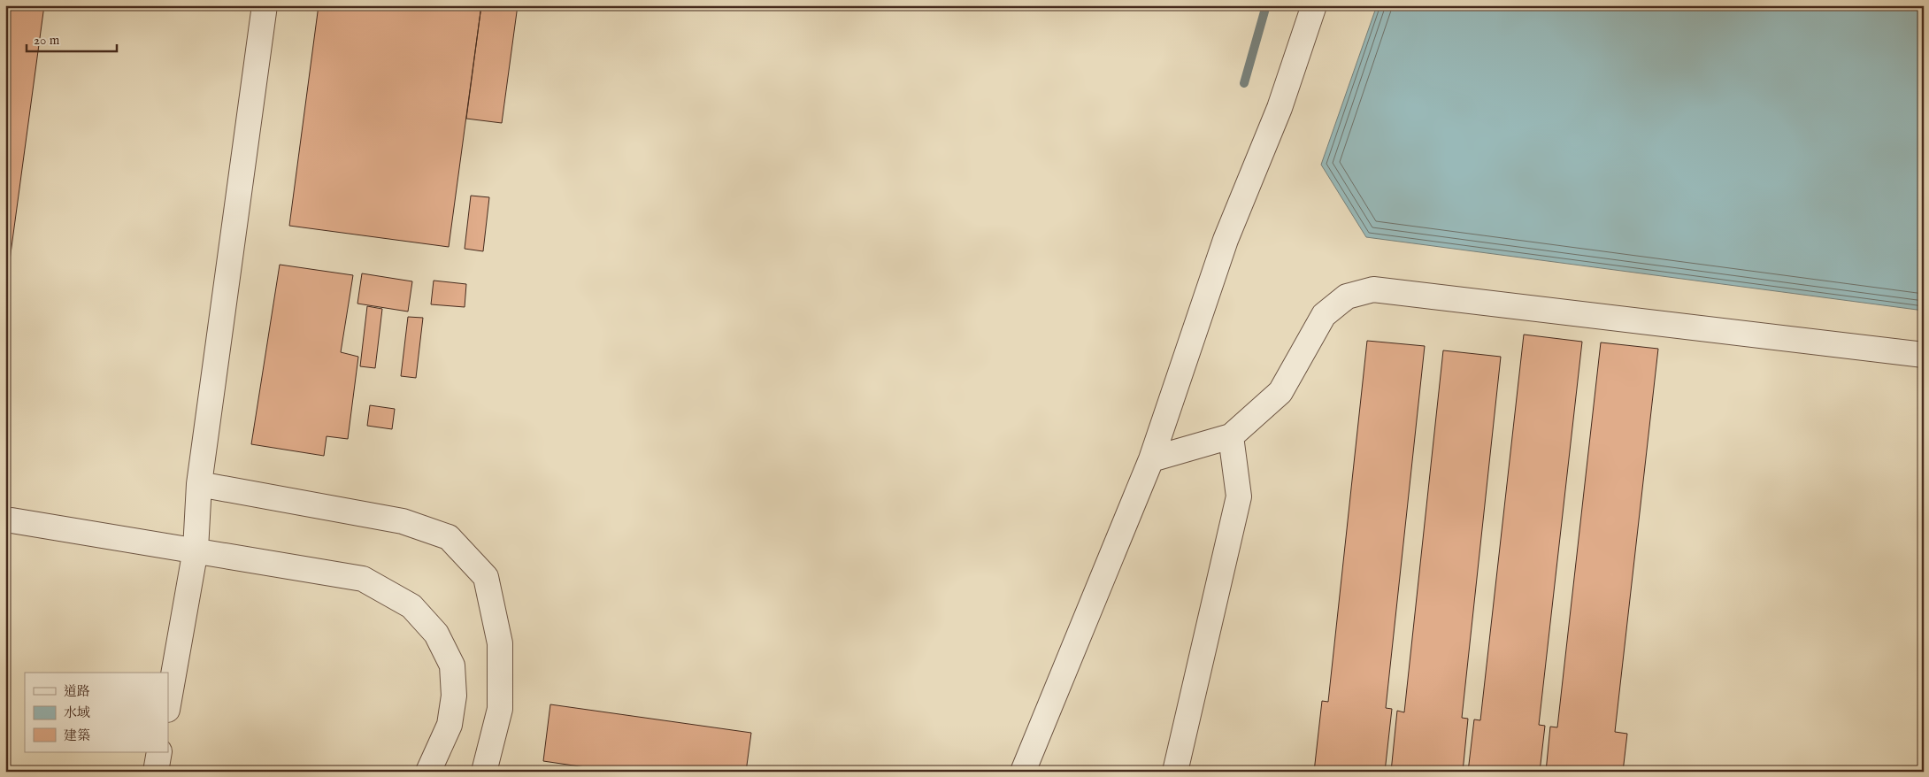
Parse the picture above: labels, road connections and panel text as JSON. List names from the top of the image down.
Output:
{
  "legend": ["道路", "水域", "建築"],
  "scale_bar": "20 m"
}
